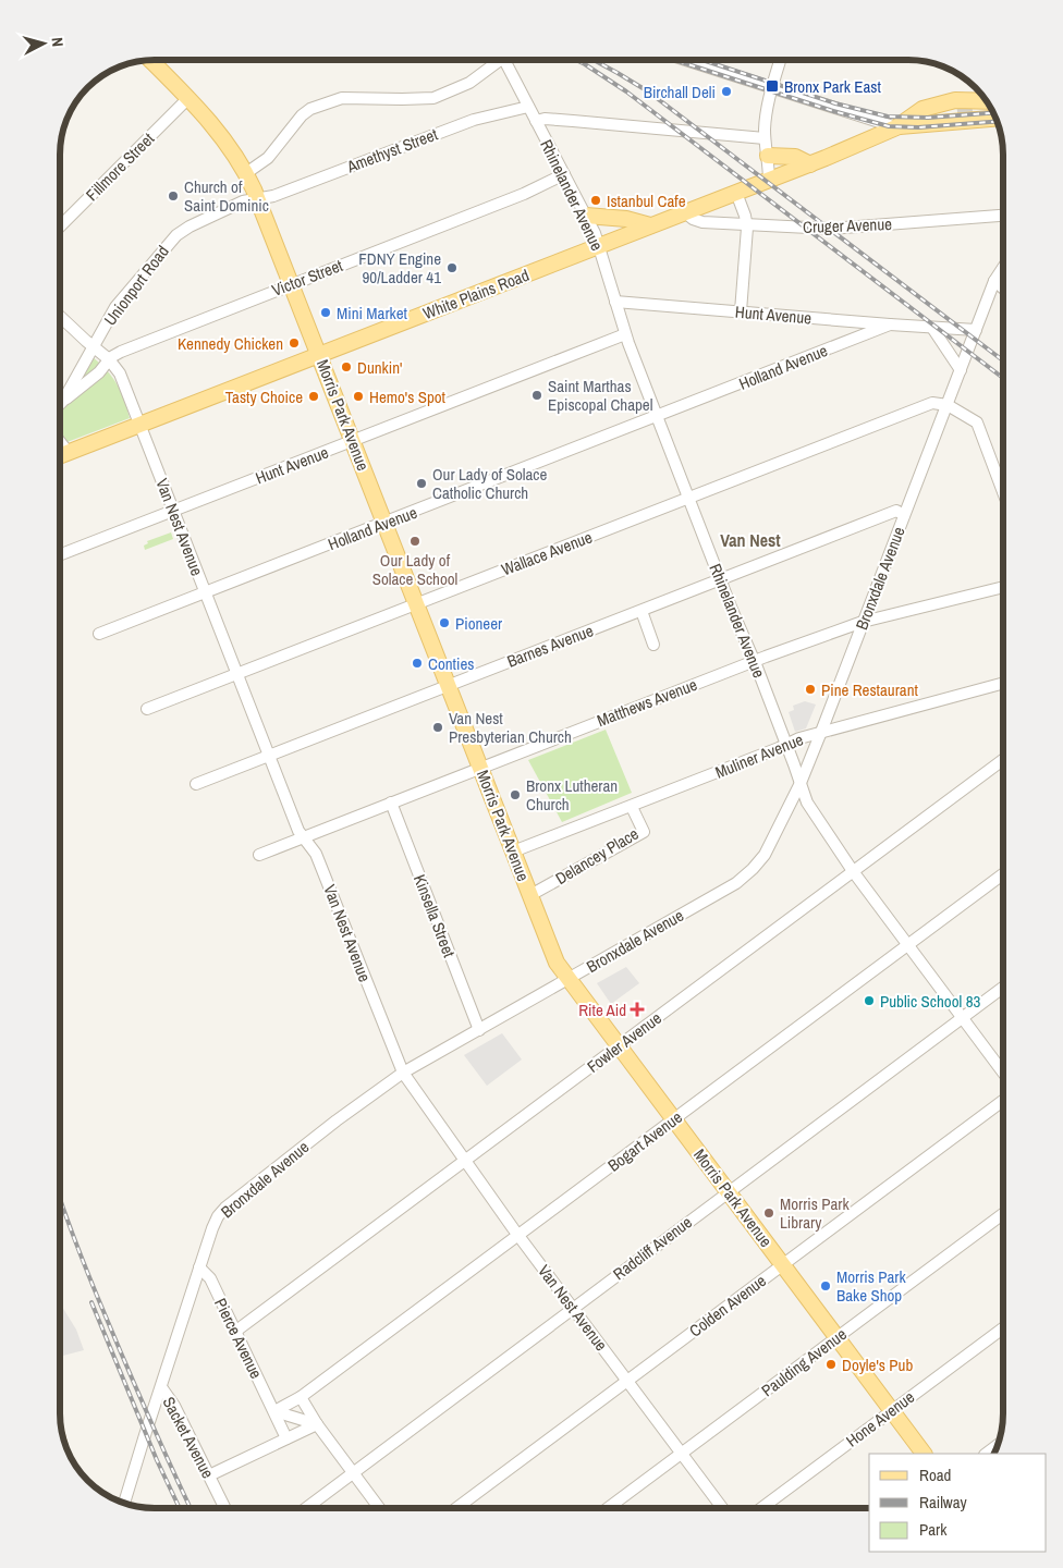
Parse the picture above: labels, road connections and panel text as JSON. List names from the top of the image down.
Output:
{
  "streets": {
    "main road": ["White Plains Road", "Morris Park Avenue"],
    "street": [
      "Amethyst Street",
      "Fillmore Street",
      "Rhinelander Avenue",
      "Cruger Avenue",
      "Victor Street",
      "Unionport Road",
      "Hunt Avenue",
      "Holland Avenue",
      "Van Nest Avenue",
      "Wallace Avenue",
      "Bronxdale Avenue",
      "Barnes Avenue",
      "Matthews Avenue",
      "Muliner Avenue",
      "Delancey Place",
      "Kinsella Street",
      "Fowler Avenue",
      "Bogart Avenue",
      "Radcliff Avenue",
      "Colden Avenue",
      "Pierce Avenue",
      "Paulding Avenue",
      "Hone Avenue",
      "Sacket Avenue"
    ]
  },
  "crossings": [
    ["Amethyst Street", "Rhinelander Avenue"],
    ["Amethyst Street", "Unionport Road"],
    ["Amethyst Street", "Morris Park Avenue"],
    ["Fillmore Street", "Morris Park Avenue"],
    ["Rhinelander Avenue", "Victor Street"],
    ["Rhinelander Avenue", "White Plains Road"],
    ["Rhinelander Avenue", "Hunt Avenue"],
    ["Rhinelander Avenue", "Holland Avenue"],
    ["Rhinelander Avenue", "Morris Park Avenue"],
    ["Rhinelander Avenue", "Wallace Avenue"],
    ["Rhinelander Avenue", "Bronxdale Avenue"],
    ["Rhinelander Avenue", "Barnes Avenue"],
    ["Rhinelander Avenue", "Matthews Avenue"],
    ["Rhinelander Avenue", "Muliner Avenue"],
    ["Rhinelander Avenue", "Fowler Avenue"],
    ["Rhinelander Avenue", "Bogart Avenue"],
    ["Rhinelander Avenue", "Radcliff Avenue"],
    ["Cruger Avenue", "White Plains Road"],
    ["Victor Street", "Unionport Road"],
    ["Victor Street", "Morris Park Avenue"],
    ["Victor Street", "Van Nest Avenue"],
    ["Unionport Road", "Morris Park Avenue"],
    ["Unionport Road", "Van Nest Avenue"],
    ["White Plains Road", "Morris Park Avenue"],
    ["White Plains Road", "Van Nest Avenue"],
    ["Hunt Avenue", "Holland Avenue"],
    ["Hunt Avenue", "Morris Park Avenue"],
    ["Hunt Avenue", "Van Nest Avenue"],
    ["Hunt Avenue", "Bronxdale Avenue"],
    ["Holland Avenue", "Morris Park Avenue"],
    ["Holland Avenue", "Van Nest Avenue"],
    ["Morris Park Avenue", "Wallace Avenue"],
    ["Morris Park Avenue", "Bronxdale Avenue"],
    ["Morris Park Avenue", "Barnes Avenue"],
    ["Morris Park Avenue", "Matthews Avenue"],
    ["Morris Park Avenue", "Muliner Avenue"],
    ["Morris Park Avenue", "Delancey Place"],
    ["Morris Park Avenue", "Fowler Avenue"],
    ["Morris Park Avenue", "Bogart Avenue"],
    ["Morris Park Avenue", "Radcliff Avenue"],
    ["Morris Park Avenue", "Colden Avenue"],
    ["Morris Park Avenue", "Paulding Avenue"],
    ["Morris Park Avenue", "Hone Avenue"],
    ["Van Nest Avenue", "Wallace Avenue"],
    ["Van Nest Avenue", "Bronxdale Avenue"],
    ["Van Nest Avenue", "Barnes Avenue"],
    ["Van Nest Avenue", "Matthews Avenue"],
    ["Van Nest Avenue", "Fowler Avenue"],
    ["Van Nest Avenue", "Bogart Avenue"],
    ["Van Nest Avenue", "Radcliff Avenue"],
    ["Van Nest Avenue", "Colden Avenue"],
    ["Van Nest Avenue", "Paulding Avenue"],
    ["Wallace Avenue", "Bronxdale Avenue"],
    ["Bronxdale Avenue", "Barnes Avenue"],
    ["Bronxdale Avenue", "Matthews Avenue"],
    ["Bronxdale Avenue", "Muliner Avenue"],
    ["Bronxdale Avenue", "Kinsella Street"],
    ["Bronxdale Avenue", "Pierce Avenue"],
    ["Bronxdale Avenue", "Sacket Avenue"],
    ["Matthews Avenue", "Kinsella Street"],
    ["Muliner Avenue", "Delancey Place"],
    ["Fowler Avenue", "Pierce Avenue"],
    ["Bogart Avenue", "Pierce Avenue"]
  ],
  "districts": ["Van Nest"],
  "places": {
    "transit": ["Bronx Park East"],
    "other": [
      "Birchall Deli",
      "Church of Saint Dominic",
      "Istanbul Cafe",
      "FDNY Engine 90/Ladder 41",
      "Mini Market",
      "Kennedy Chicken",
      "Dunkin'",
      "Saint Marthas Episcopal Chapel",
      "Tasty Choice",
      "Hemo's Spot",
      "Our Lady of Solace Catholic Church",
      "Our Lady of Solace School",
      "Pioneer",
      "Conties",
      "Pine Restaurant",
      "Van Nest Presbyterian Church",
      "Bronx Lutheran Church",
      "Public School 83",
      "Morris Park Library",
      "Morris Park Bake Shop",
      "Doyle's Pub"
    ],
    "health": ["Rite Aid"]
  },
  "legend": ["Road", "Railway", "Park"],
  "north": "right"
}
